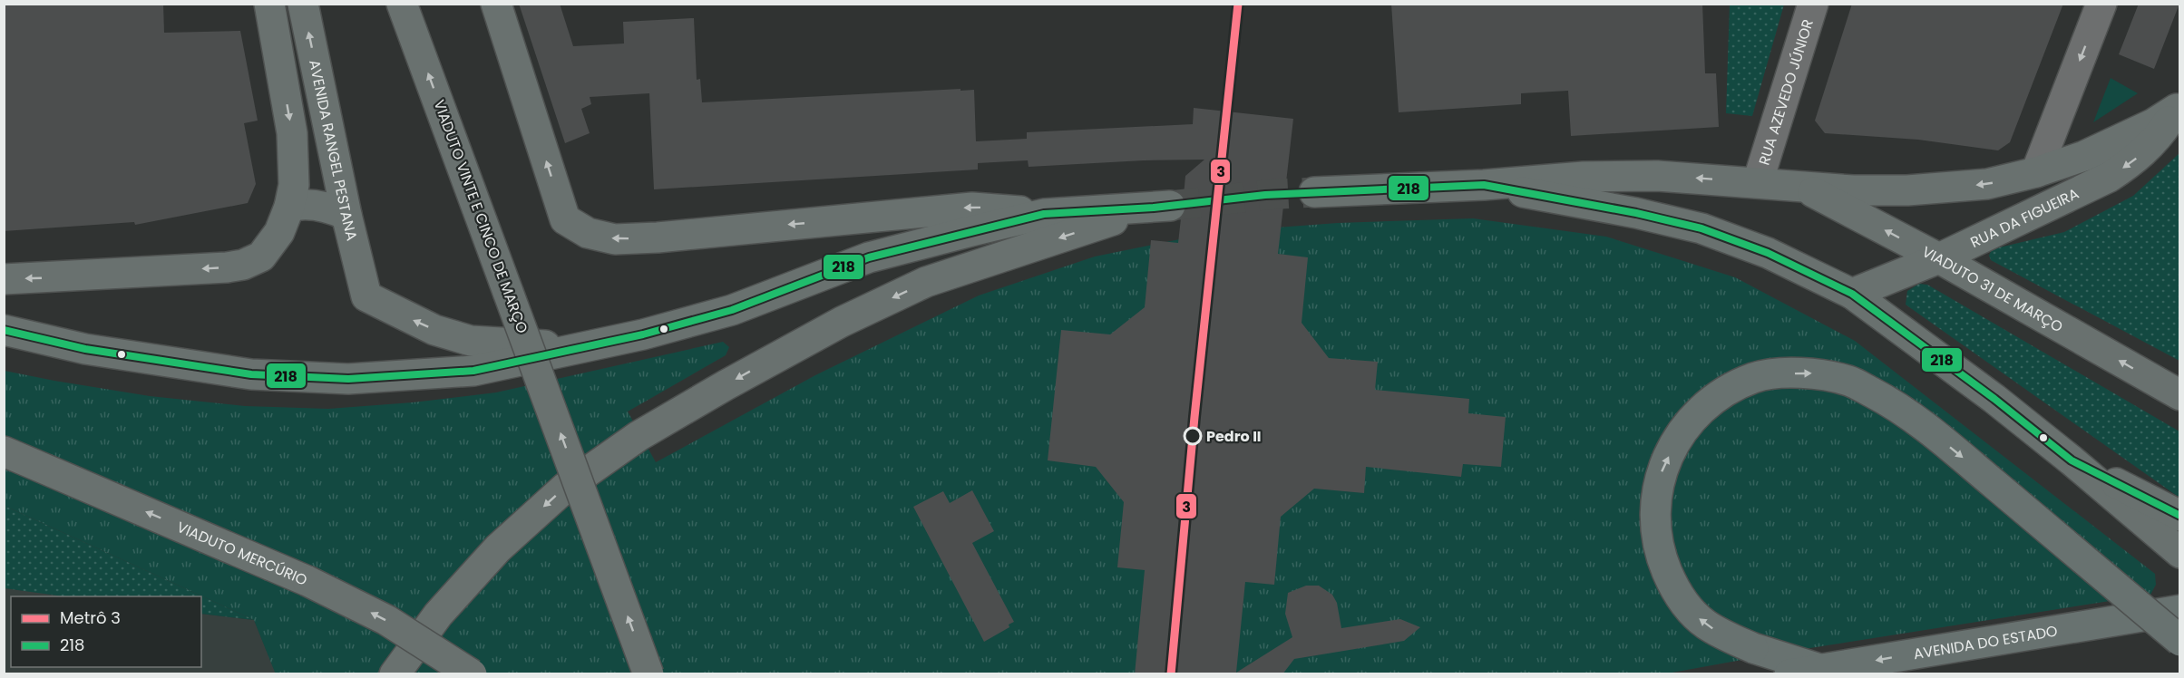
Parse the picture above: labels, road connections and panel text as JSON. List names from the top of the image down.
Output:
{
  "streets": {
    "highway": ["AVENIDA DO ESTADO"],
    "main road": [
      "AVENIDA RANGEL PESTANA",
      "VIADUTO VINTE E CINCO DE MARÇO",
      "RUA DA FIGUEIRA",
      "VIADUTO 31 DE MARÇO",
      "VIADUTO MERCÚRIO"
    ],
    "street": ["RUA AZEVEDO JÚNIOR"]
  },
  "crossings": [
    ["RUA DA FIGUEIRA", "VIADUTO 31 DE MARÇO"]
  ],
  "one_way": ["AVENIDA RANGEL PESTANA", "VIADUTO VINTE E CINCO DE MARÇO", "AVENIDA DO ESTADO"],
  "places": ["Pedro II"],
  "lines": ["metro line 3", "transit line 218"],
  "legend": ["Metrô 3", "218"]
}
